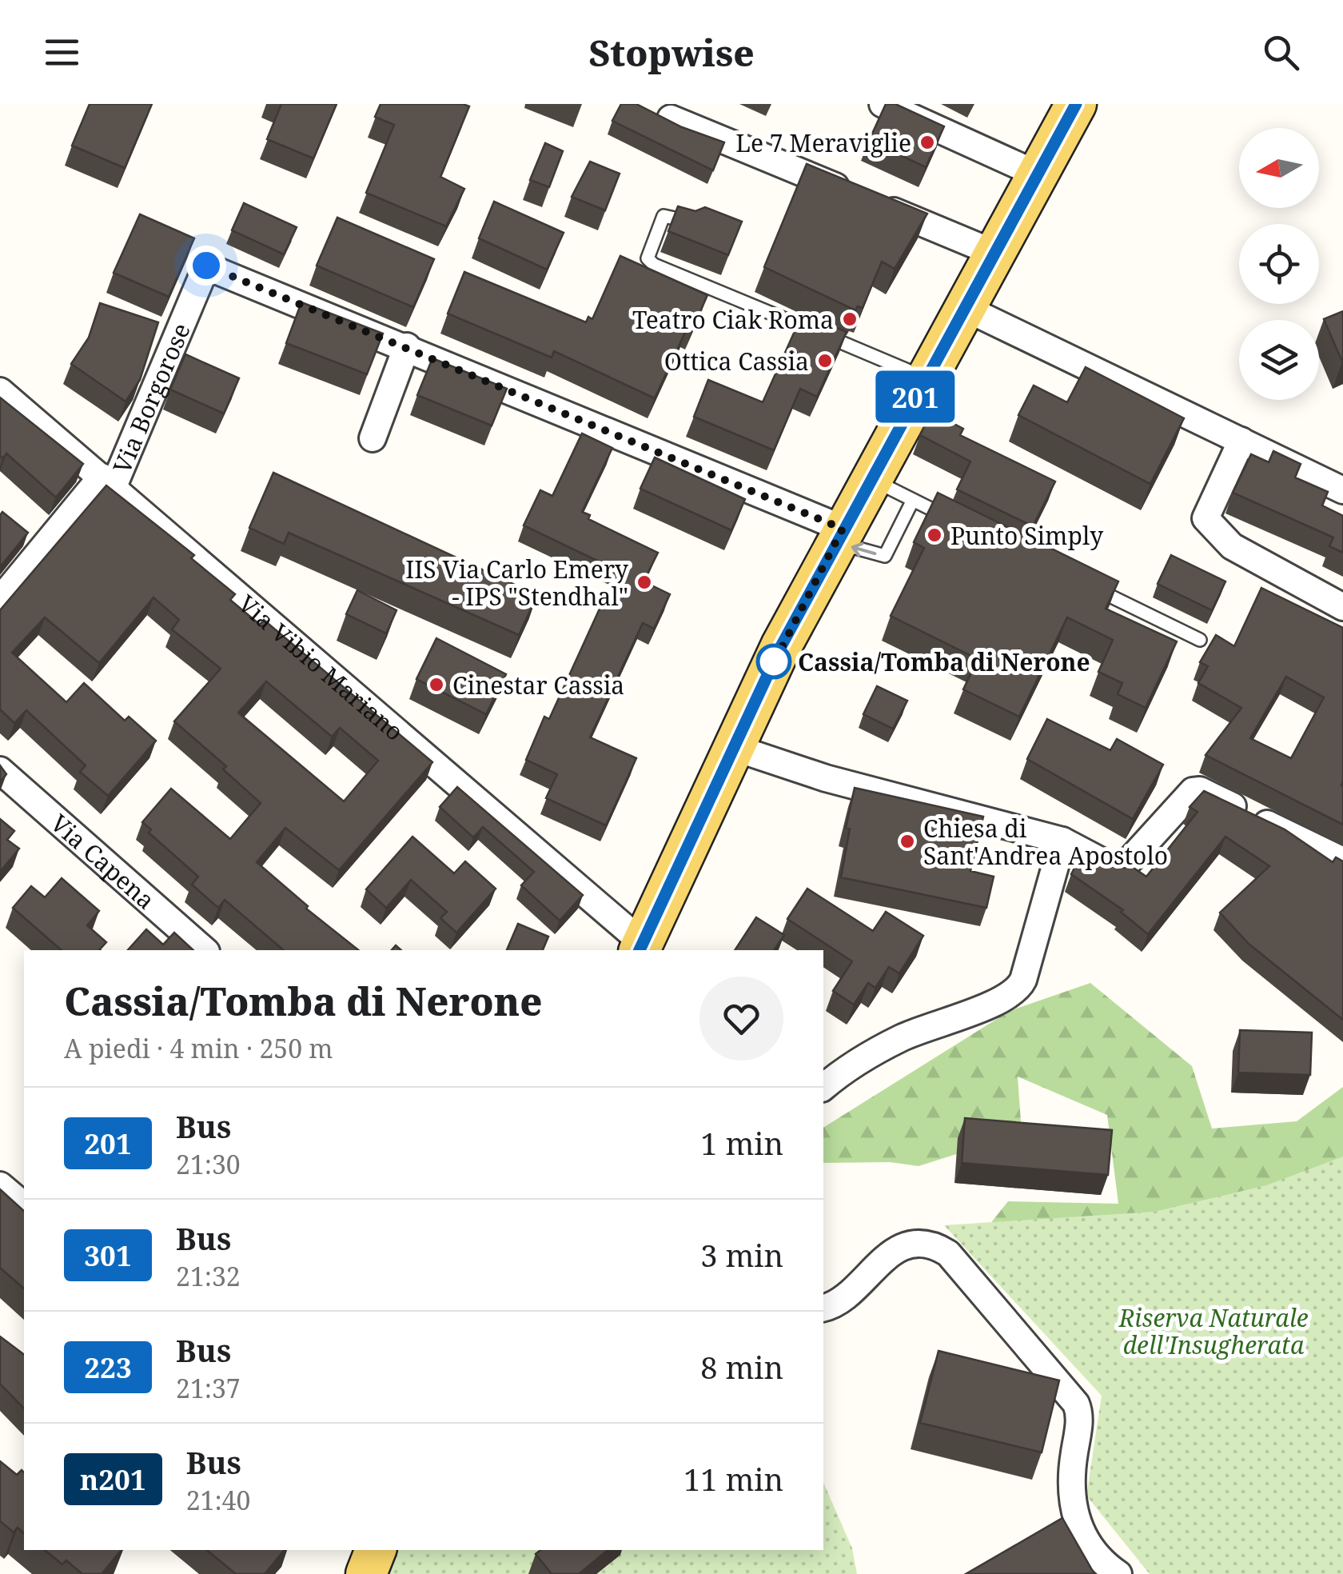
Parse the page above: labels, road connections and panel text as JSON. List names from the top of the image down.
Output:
{
  "streets": {
    "street": ["Via Borgorose", "Via Vibio Mariano", "Via Capena"]
  },
  "crossings": [
    ["Via Borgorose", "Via Vibio Mariano"]
  ],
  "parks": ["Riserva Naturale dell'Insugherata"],
  "places": [
    "Le 7 Meraviglie",
    "Teatro Ciak Roma",
    "Ottica Cassia",
    "Punto Simply",
    "IIS Via Carlo Emery - IPS \"Stendhal\"",
    "Cassia/Tomba di Nerone",
    "Cinestar Cassia",
    "Chiesa di Sant'Andrea Apostolo"
  ],
  "lines": ["bus line 201"],
  "north": "left",
  "page": {
    "header": "Stopwise",
    "on_map": "201",
    "heading": ["Cassia/Tomba di Nerone", "A piedi · 4 min · 250 m"],
    "list": [
      {
        "mark": "201",
        "name": "Bus",
        "note": "21:30",
        "value": "1 min"
      },
      {
        "mark": "301",
        "name": "Bus",
        "note": "21:32",
        "value": "3 min"
      },
      {
        "mark": "223",
        "name": "Bus",
        "note": "21:37",
        "value": "8 min"
      },
      {
        "mark": "n201",
        "name": "Bus",
        "note": "21:40",
        "value": "11 min"
      }
    ]
  }
}
